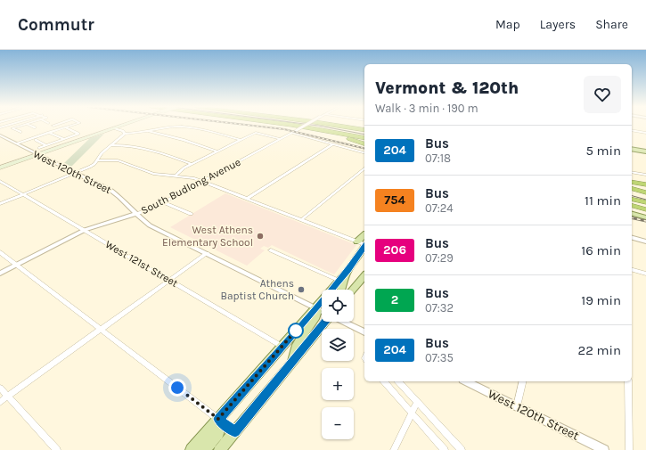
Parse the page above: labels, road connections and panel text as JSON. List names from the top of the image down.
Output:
{
  "streets": {
    "street": ["West 120th Street", "South Budlong Avenue", "West 121st Street"]
  },
  "crossings": [
    ["West 120th Street", "South Budlong Avenue"],
    ["South Budlong Avenue", "West 121st Street"]
  ],
  "places": ["West Athens Elementary School", "Athens Baptist Church"],
  "lines": ["bus line 204"],
  "page": {
    "header": "Commutr",
    "nav": ["Map", "Layers", "Share"],
    "heading": ["Vermont & 120th", "Walk · 3 min · 190 m"],
    "list": [
      {
        "mark": "204",
        "name": "Bus",
        "note": "07:18",
        "value": "5 min"
      },
      {
        "mark": "754",
        "name": "Bus",
        "note": "07:24",
        "value": "11 min"
      },
      {
        "mark": "206",
        "name": "Bus",
        "note": "07:29",
        "value": "16 min"
      },
      {
        "mark": "2",
        "name": "Bus",
        "note": "07:32",
        "value": "19 min"
      },
      {
        "mark": "204",
        "name": "Bus",
        "note": "07:35",
        "value": "22 min"
      }
    ],
    "map_buttons": ["+", "−"]
  }
}
